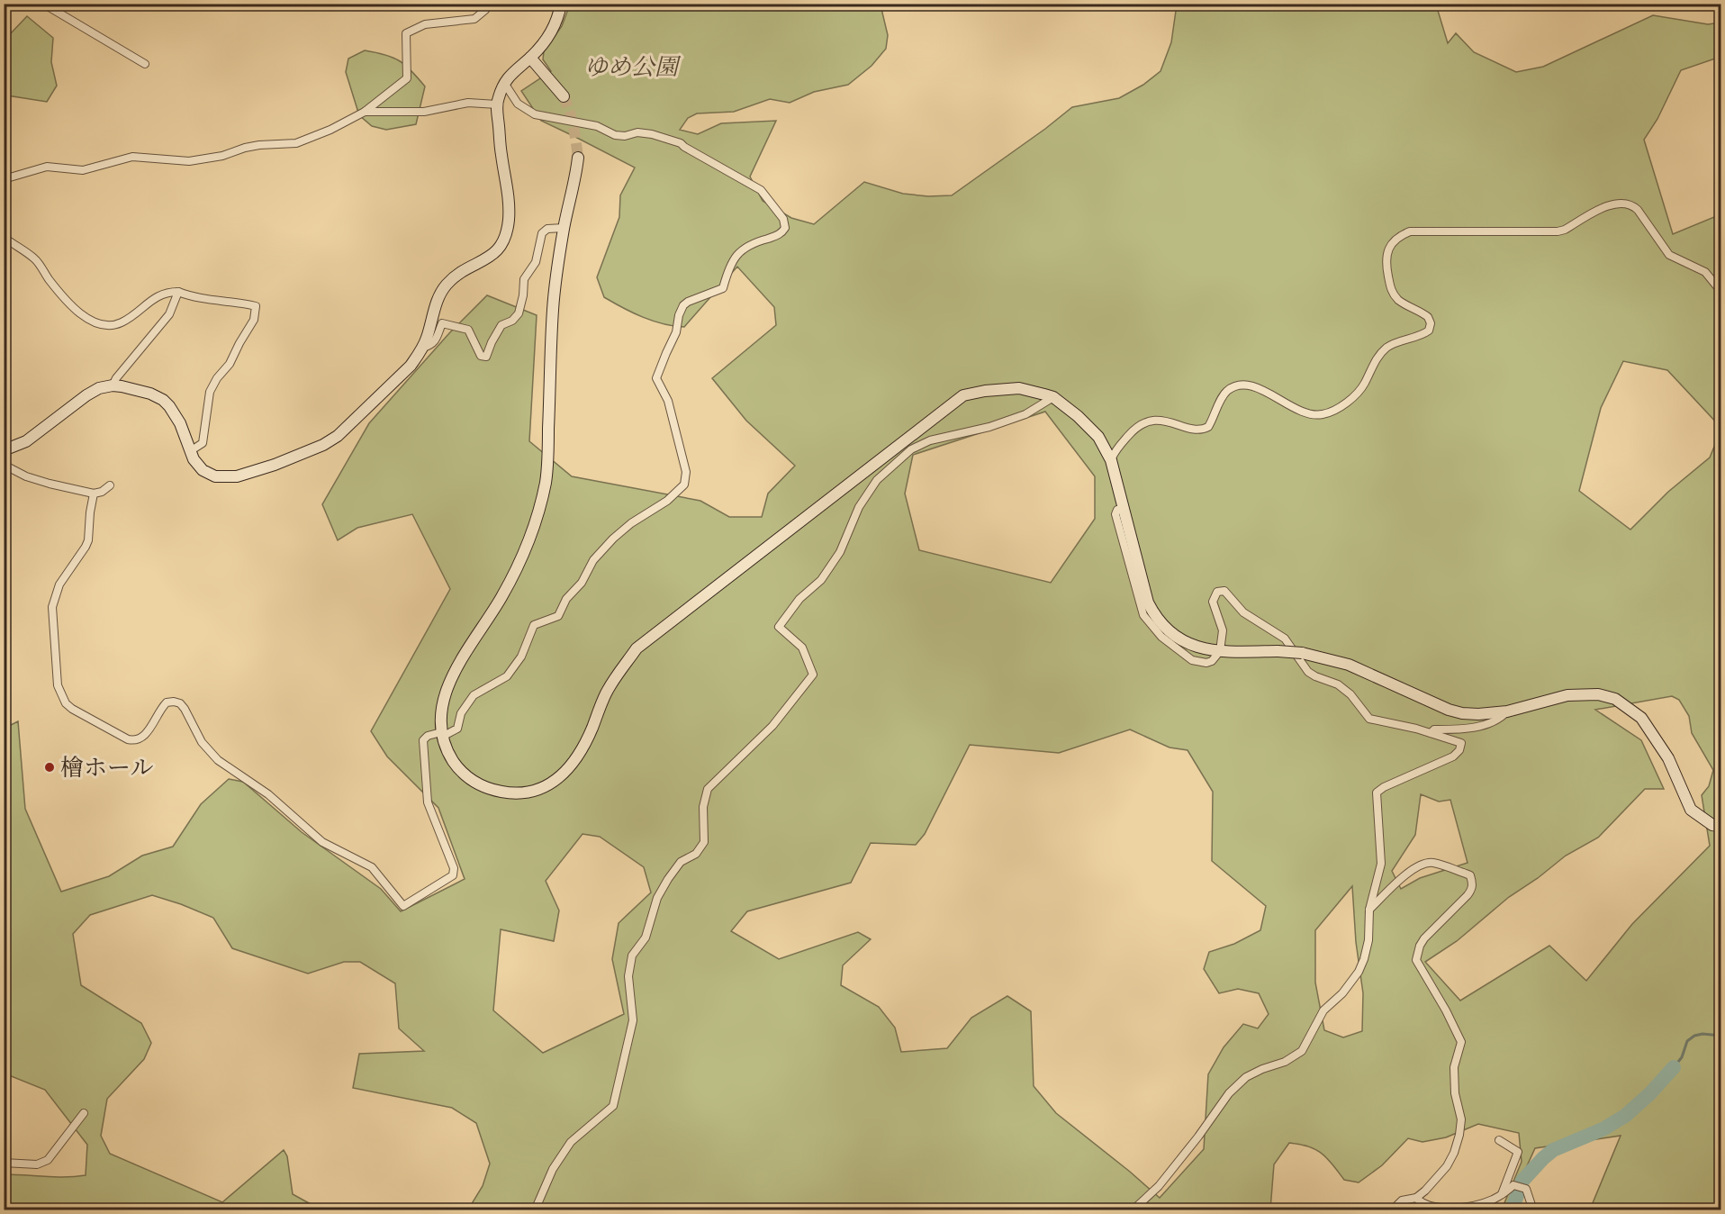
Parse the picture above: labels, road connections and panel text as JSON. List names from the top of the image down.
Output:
{
  "parks": ["ゆめ公園"],
  "places": ["檜ホール"]
}
